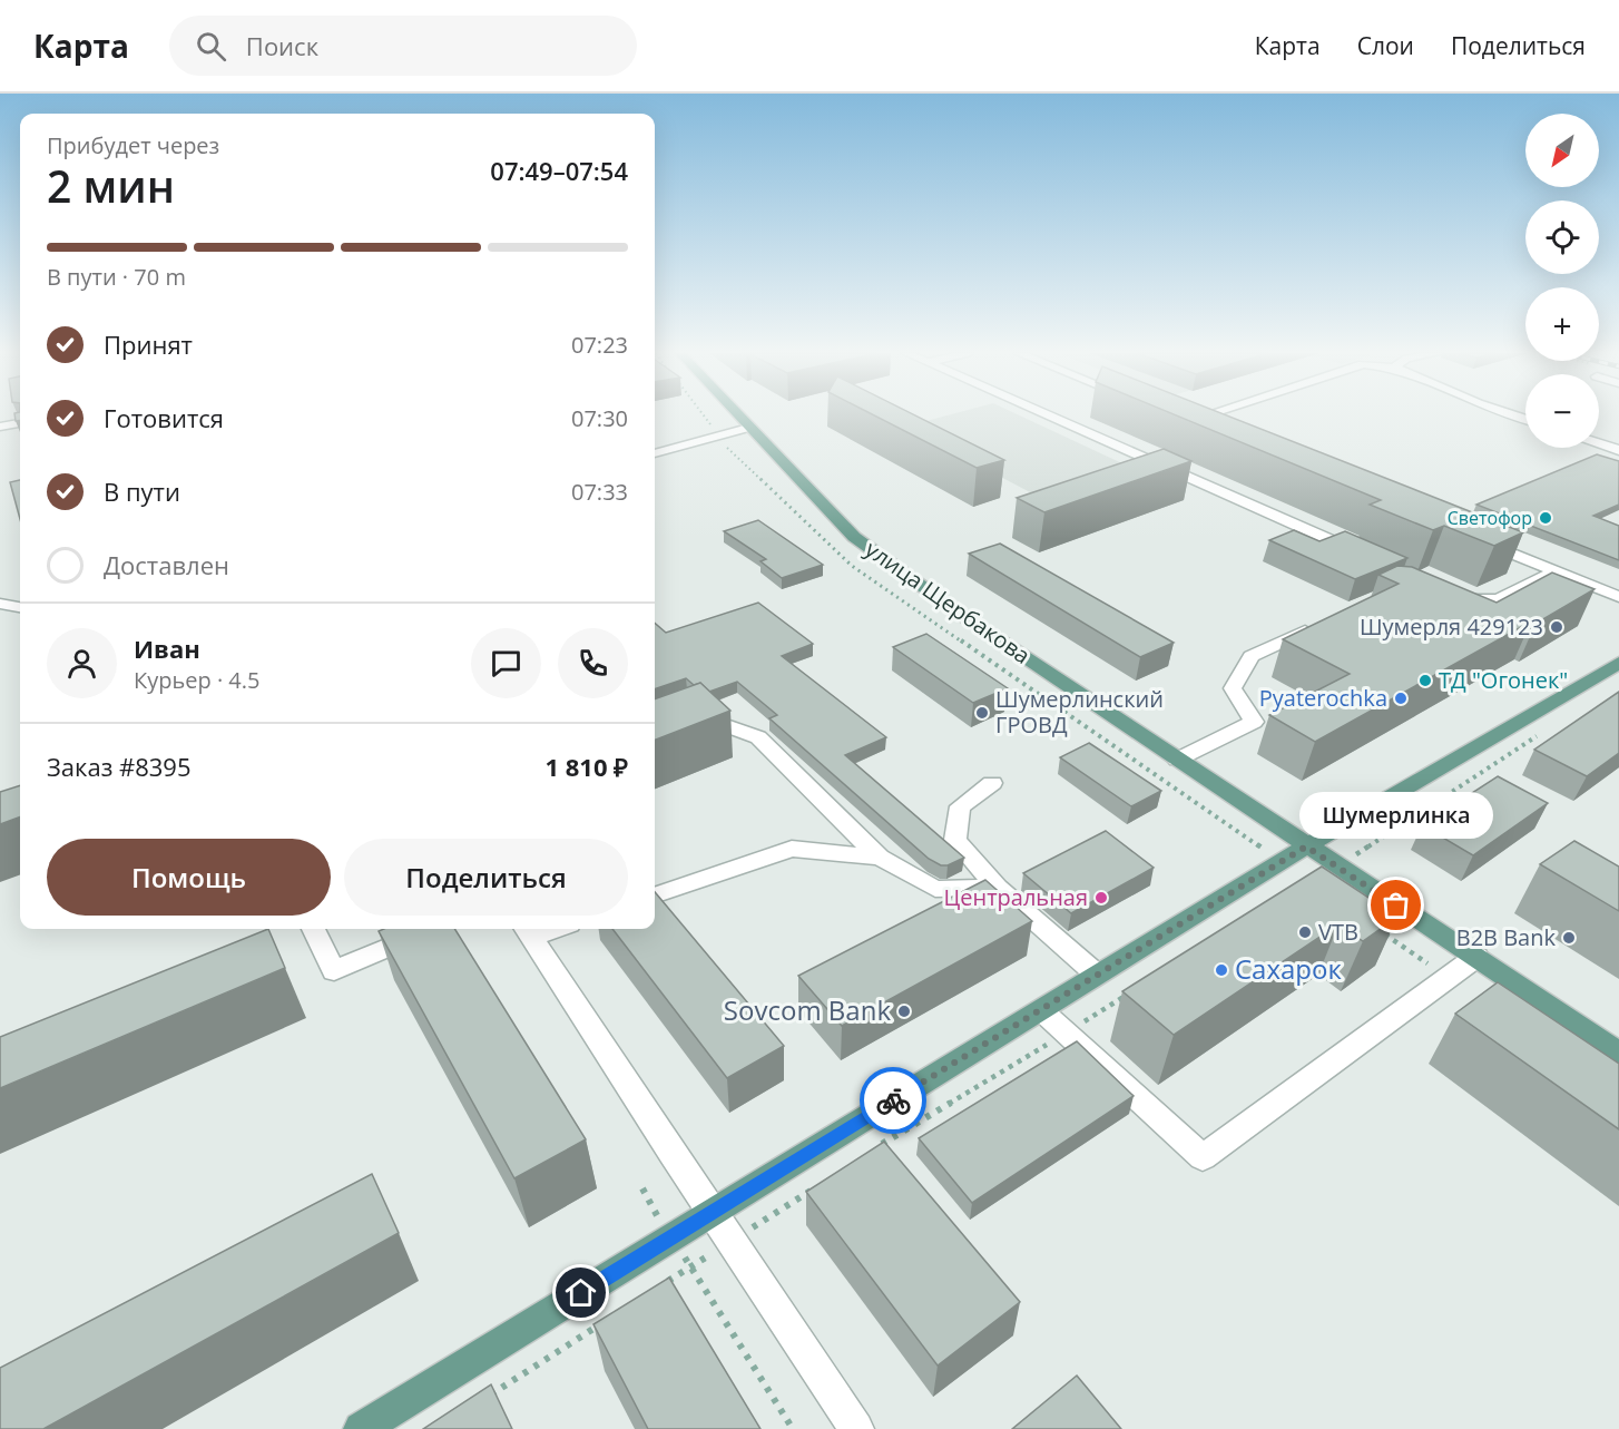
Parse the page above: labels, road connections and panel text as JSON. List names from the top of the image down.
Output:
{
  "streets": {
    "main road": ["улица Щербакова"]
  },
  "places": [
    "Светофор",
    "Шумерля 429123",
    "ТД \"Огонек\"",
    "Pyaterochka",
    "Шумерлинский ГРОВД",
    "Центральная",
    "Шумерлинка",
    "VTB",
    "B2B Bank",
    "Сахарок",
    "Sovcom Bank"
  ],
  "north": "bottom left",
  "page": {
    "header": "Карта",
    "search": "Поиск",
    "nav": ["Карта", "Слои", "Поделиться"],
    "map_buttons": ["+", "−"],
    "heading": ["2 мин", "Прибудет через", "07:49–07:54"],
    "panel": [
      "Иван",
      "Курьер · 4.5",
      "Заказ #8395",
      "1 810 ₽"
    ],
    "bar": "В пути · 70 m",
    "list": [
      ["Принят", "07:23"],
      ["Готовится", "07:30"],
      ["В пути", "07:33"],
      "Доставлен"
    ],
    "bubble": "Шумерлинка",
    "buttons": ["Помощь", "Поделиться"]
  }
}
